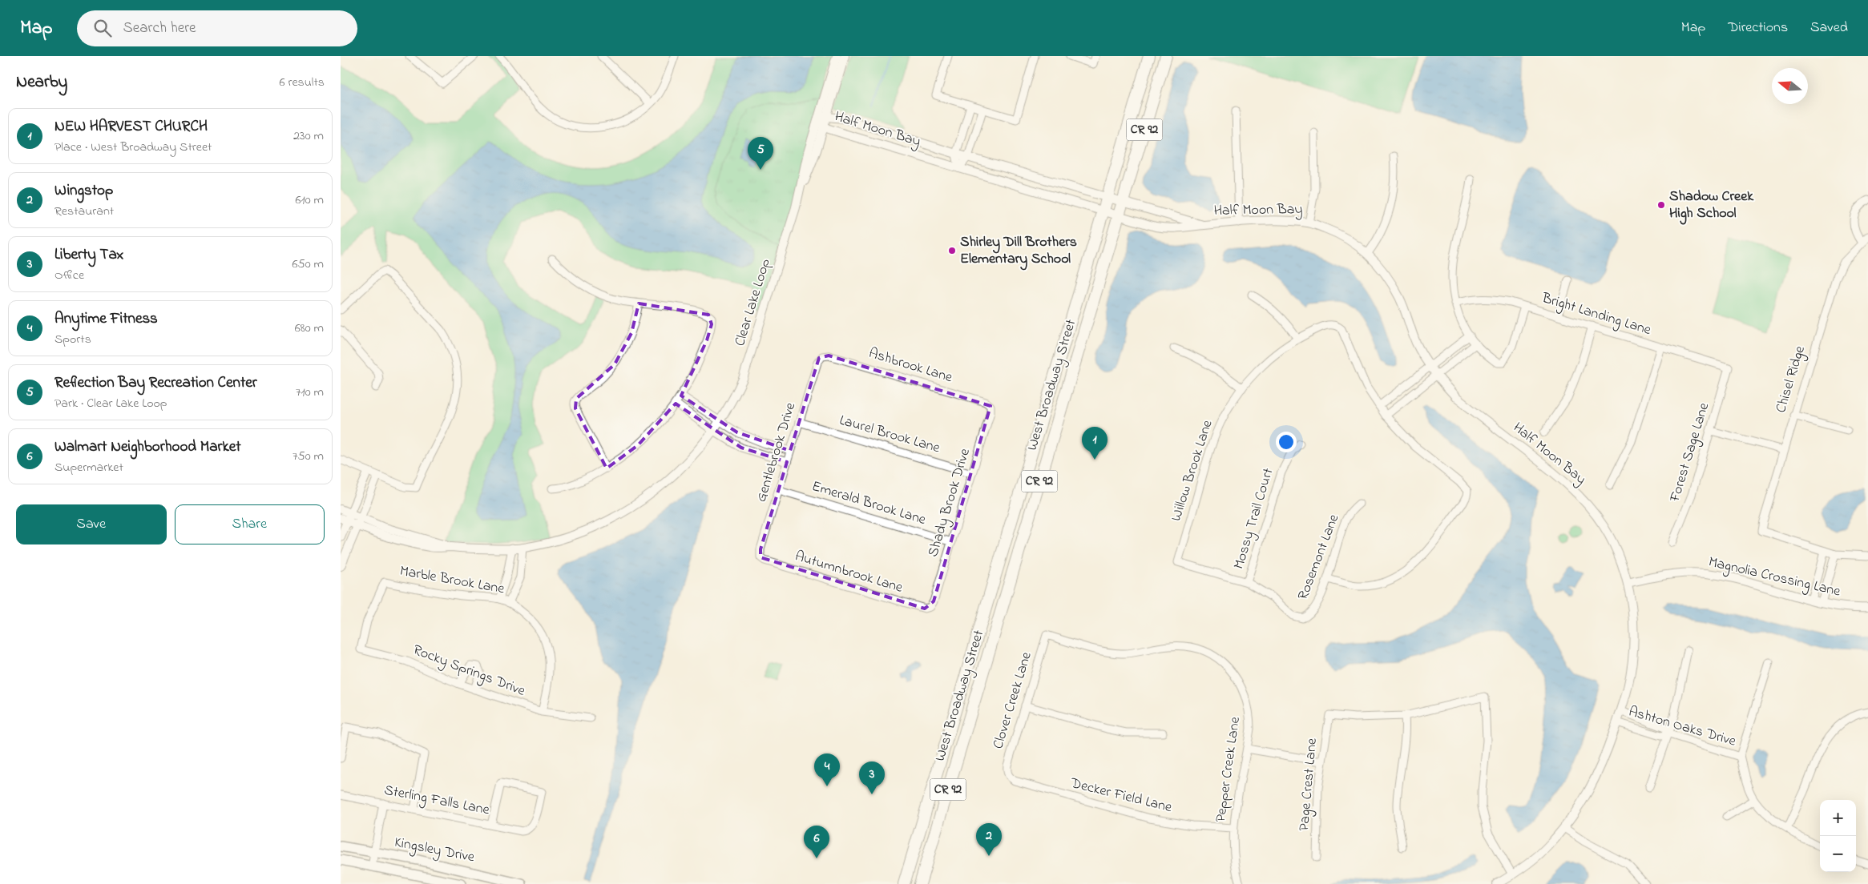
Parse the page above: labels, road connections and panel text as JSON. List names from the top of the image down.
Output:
{
  "streets": {
    "main road": ["CR 92", "West Broadway Street", "Kingsley Drive"],
    "street": [
      "Half Moon Bay",
      "Clear Lake Loop",
      "Bright Landing Lane",
      "Ashbrook Lane",
      "Chisel Ridge",
      "Laurel Brook Lane",
      "Gentlebrook Drive",
      "Forest Sage Lane",
      "Willow Brook Lane",
      "Shady Brook Drive",
      "Emerald Brook Lane",
      "Mossy Trail Court",
      "Rosemont Lane",
      "Autumnbrook Lane",
      "Magnolia Crossing Lane",
      "Marble Brook Lane",
      "Rocky Springs Drive",
      "Clover Creek Lane",
      "Ashton Oaks Drive",
      "Pepper Creek Lane",
      "Page Crest Lane",
      "Decker Field Lane",
      "Sterling Falls Lane"
    ]
  },
  "crossings": [
    ["Half Moon Bay", "Clear Lake Loop"],
    ["Half Moon Bay", "West Broadway Street"],
    ["Half Moon Bay", "Magnolia Crossing Lane"],
    ["Half Moon Bay", "Ashton Oaks Drive"],
    ["Bright Landing Lane", "Forest Sage Lane"],
    ["Ashbrook Lane", "Gentlebrook Drive"],
    ["Ashbrook Lane", "Shady Brook Drive"],
    ["Laurel Brook Lane", "Gentlebrook Drive"],
    ["Laurel Brook Lane", "Shady Brook Drive"],
    ["Gentlebrook Drive", "Emerald Brook Lane"],
    ["Gentlebrook Drive", "Autumnbrook Lane"],
    ["Willow Brook Lane", "Mossy Trail Court"],
    ["Willow Brook Lane", "Rosemont Lane"],
    ["Shady Brook Drive", "Emerald Brook Lane"],
    ["Shady Brook Drive", "Autumnbrook Lane"],
    ["Mossy Trail Court", "Rosemont Lane"],
    ["Marble Brook Lane", "Rocky Springs Drive"],
    ["Clover Creek Lane", "Pepper Creek Lane"],
    ["Clover Creek Lane", "Decker Field Lane"],
    ["Pepper Creek Lane", "Decker Field Lane"]
  ],
  "places": ["Shadow Creek High School", "Shirley Dill Brothers Elementary School"],
  "north": "left",
  "page": {
    "header": "Map",
    "search": "Search here",
    "nav": ["Map", "Directions", "Saved"],
    "heading": ["Nearby", "6 results"],
    "list": [
      {
        "mark": "1",
        "name": "NEW HARVEST CHURCH",
        "note": "Place · West Broadway Street",
        "value": "230 m"
      },
      {
        "mark": "2",
        "name": "Wingstop",
        "note": "Restaurant",
        "value": "610 m"
      },
      {
        "mark": "3",
        "name": "Liberty Tax",
        "note": "Office",
        "value": "650 m"
      },
      {
        "mark": "4",
        "name": "Anytime Fitness",
        "note": "Sports",
        "value": "680 m"
      },
      {
        "mark": "5",
        "name": "Reflection Bay Recreation Center",
        "note": "Park · Clear Lake Loop",
        "value": "710 m"
      },
      {
        "mark": "6",
        "name": "Walmart Neighborhood Market",
        "note": "Supermarket",
        "value": "750 m"
      }
    ],
    "pins": [
      "5",
      "1",
      "4",
      "3",
      "2",
      "6"
    ],
    "buttons": ["Save", "Share"],
    "map_buttons": ["+", "−"]
  }
}
